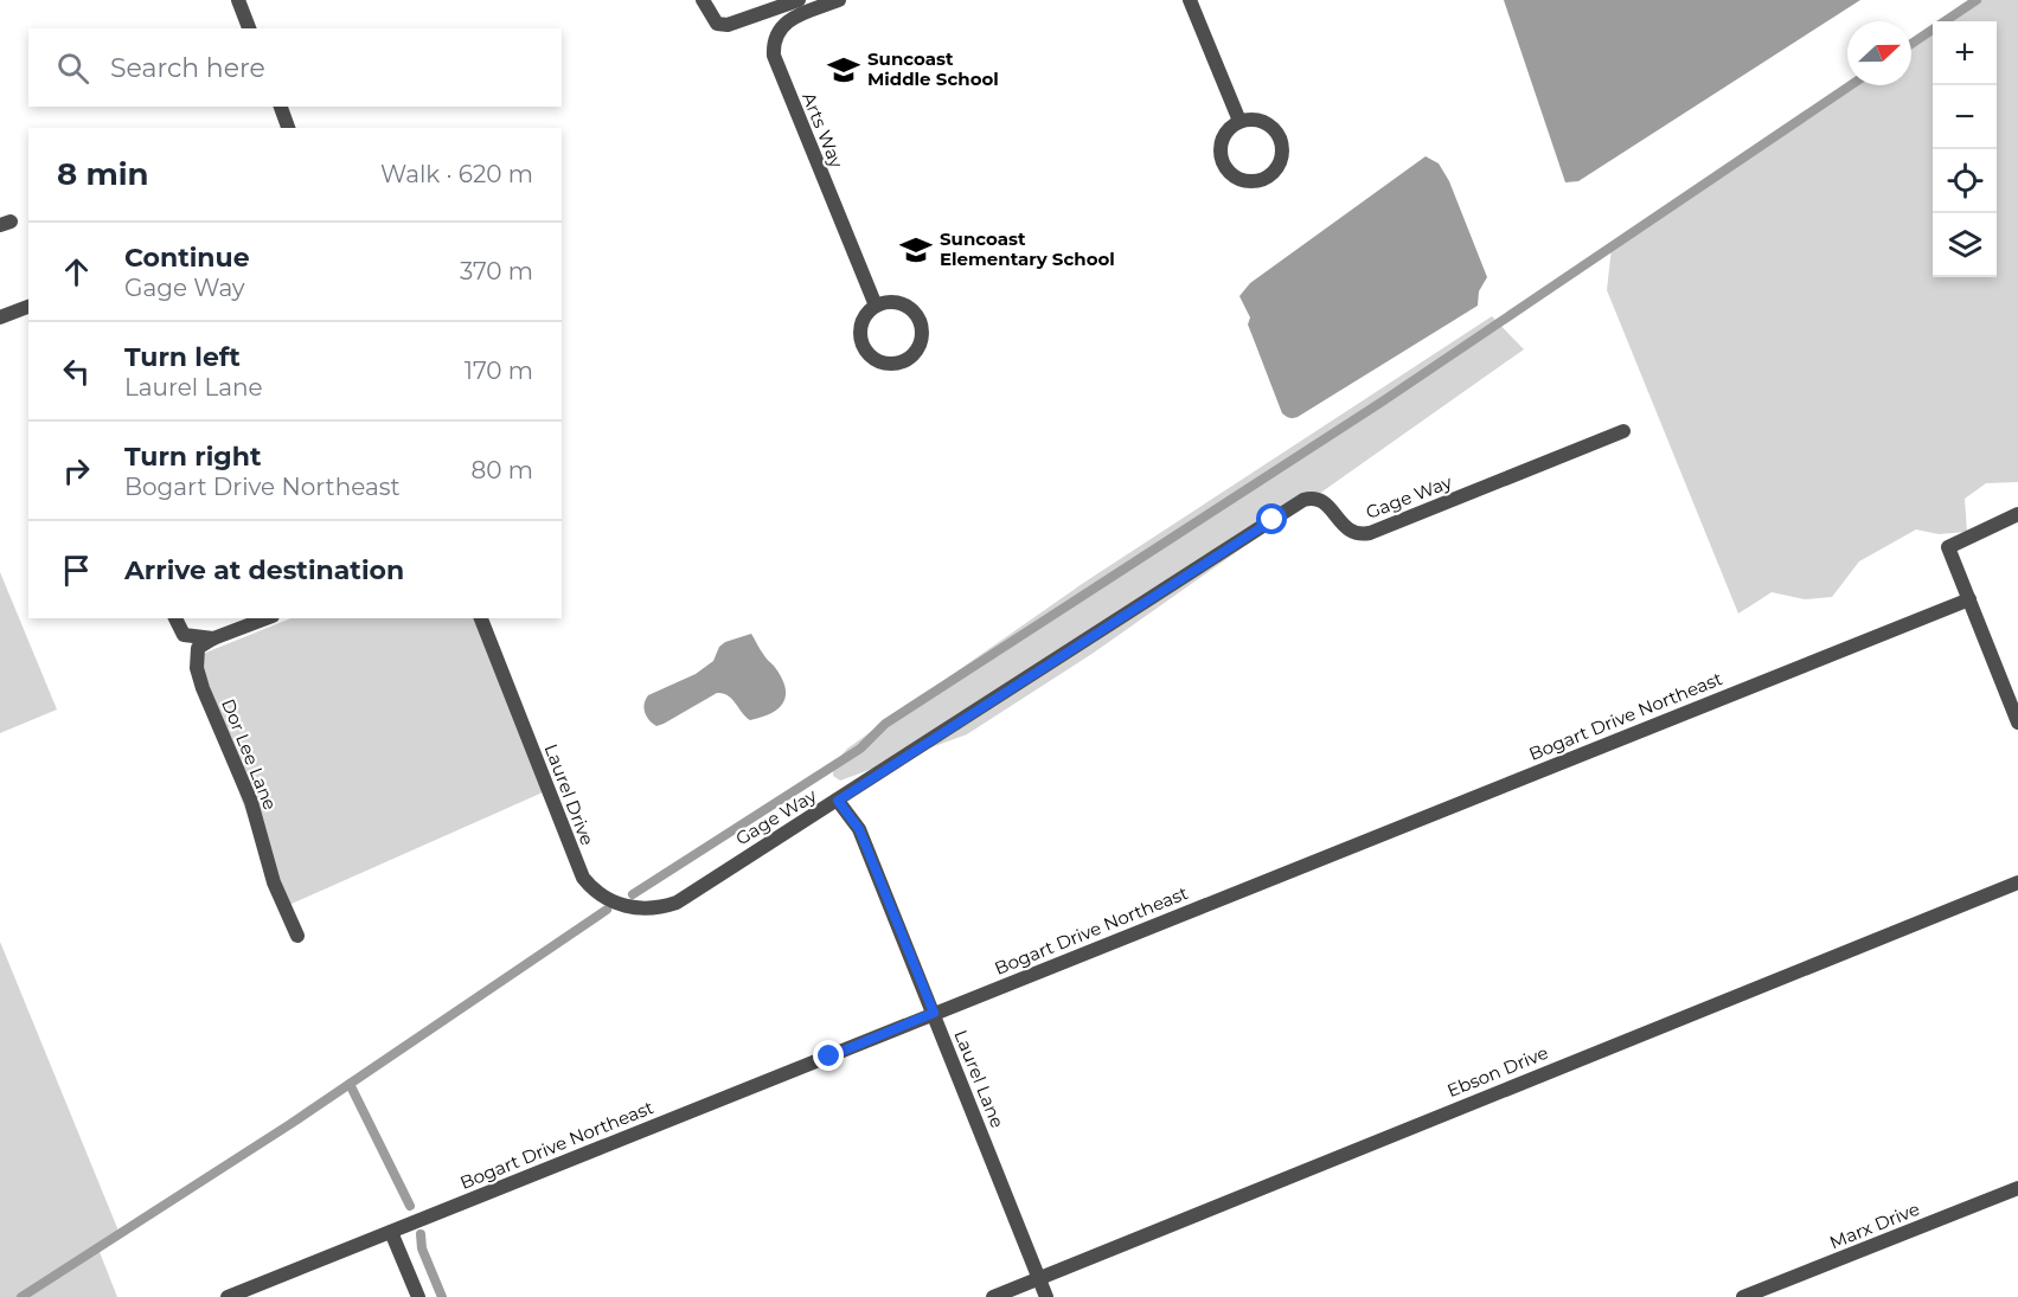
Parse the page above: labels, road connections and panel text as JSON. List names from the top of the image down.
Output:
{
  "streets": {
    "street": [
      "Arts Way",
      "Gage Way",
      "Bogart Drive Northeast",
      "Dor Lee Lane",
      "Laurel Drive",
      "Ebson Drive",
      "Laurel Lane",
      "Marx Drive"
    ]
  },
  "crossings": [
    ["Gage Way", "Laurel Drive"],
    ["Gage Way", "Laurel Lane"],
    ["Bogart Drive Northeast", "Laurel Lane"],
    ["Ebson Drive", "Laurel Lane"]
  ],
  "places": {
    "school or university": ["Suncoast Middle School", "Suncoast Elementary School"]
  },
  "north": "right",
  "page": {
    "map_buttons": ["+", "−"],
    "search": "Search here",
    "heading": ["8 min", "Walk · 620 m"],
    "list": [
      ["Continue", "Gage Way", "370 m"],
      ["Turn left", "Laurel Lane", "170 m"],
      ["Turn right", "Bogart Drive Northeast", "80 m"],
      "Arrive at destination"
    ]
  }
}
